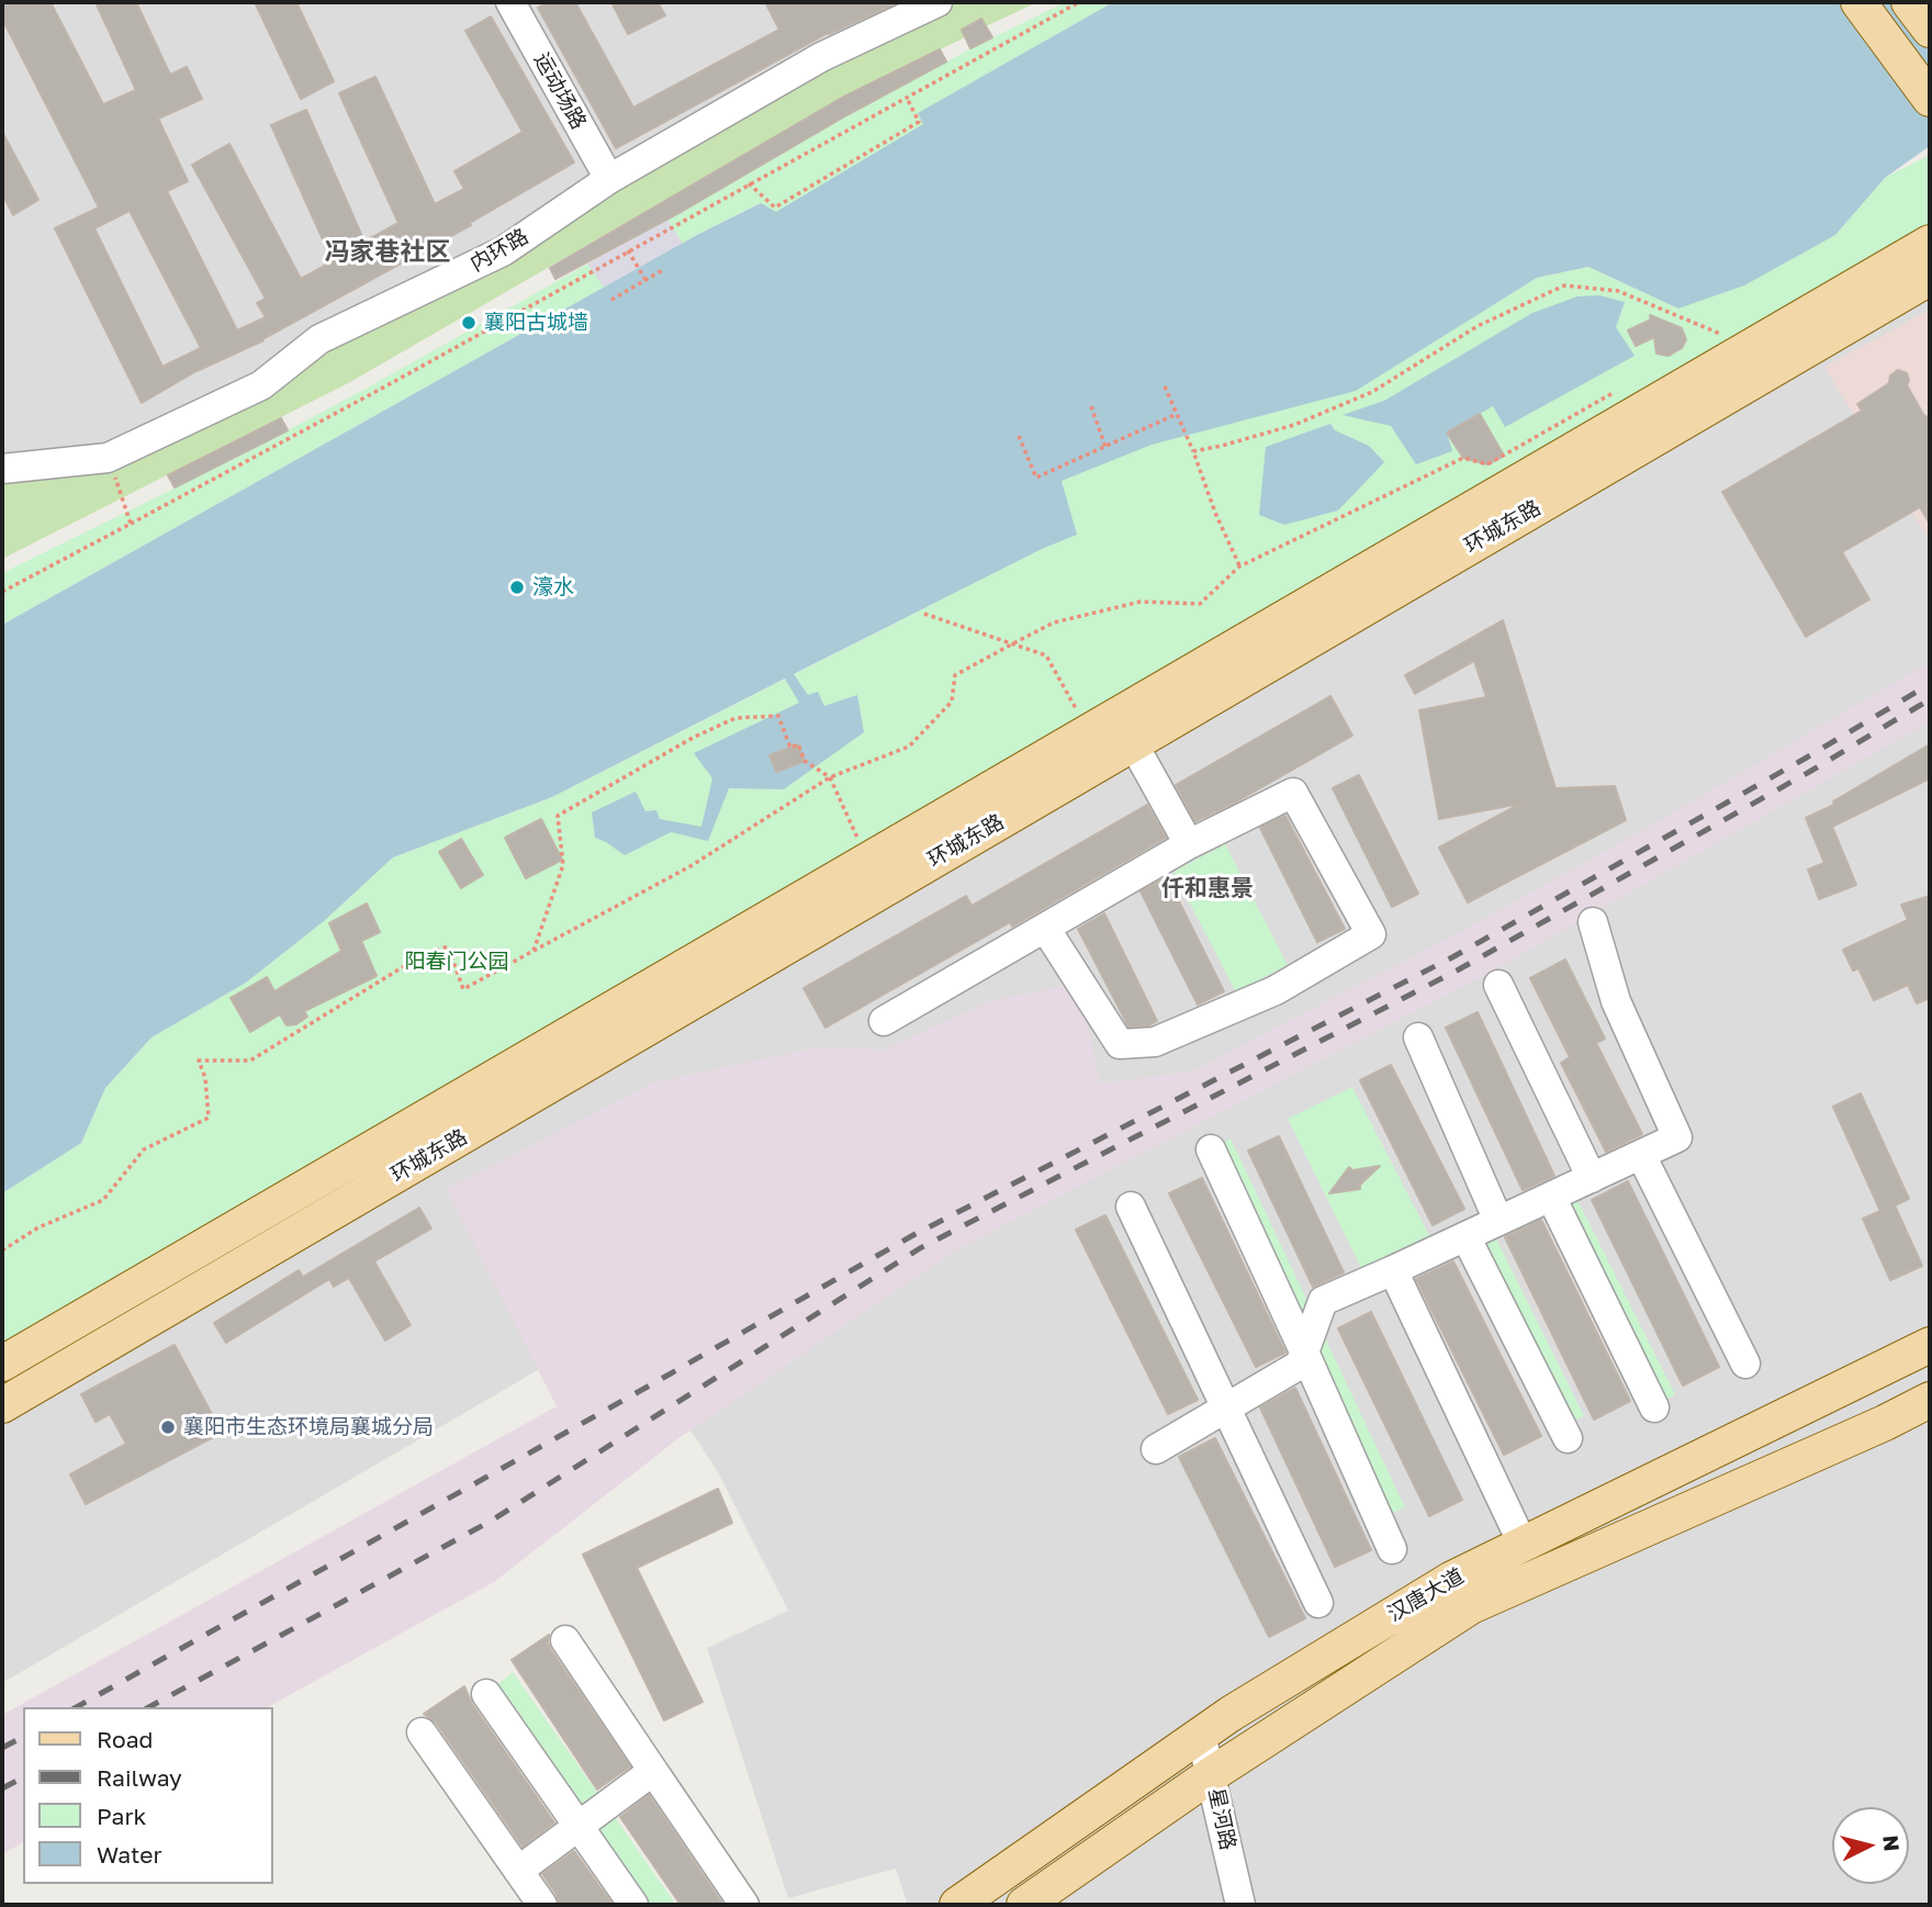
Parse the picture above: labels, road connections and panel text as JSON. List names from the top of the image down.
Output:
{
  "streets": {
    "main road": ["环城东路", "汉唐大道"],
    "street": ["运动场路", "内环路", "星河路"]
  },
  "crossings": [
    ["运动场路", "内环路"],
    ["汉唐大道", "星河路"]
  ],
  "districts": ["冯家巷社区", "仟和惠景"],
  "parks": ["阳春门公园"],
  "places": ["襄阳古城墙", "濠水", "襄阳市生态环境局襄城分局"],
  "legend": [
    "Road",
    "Railway",
    "Park",
    "Water"
  ],
  "north": "right"
}
